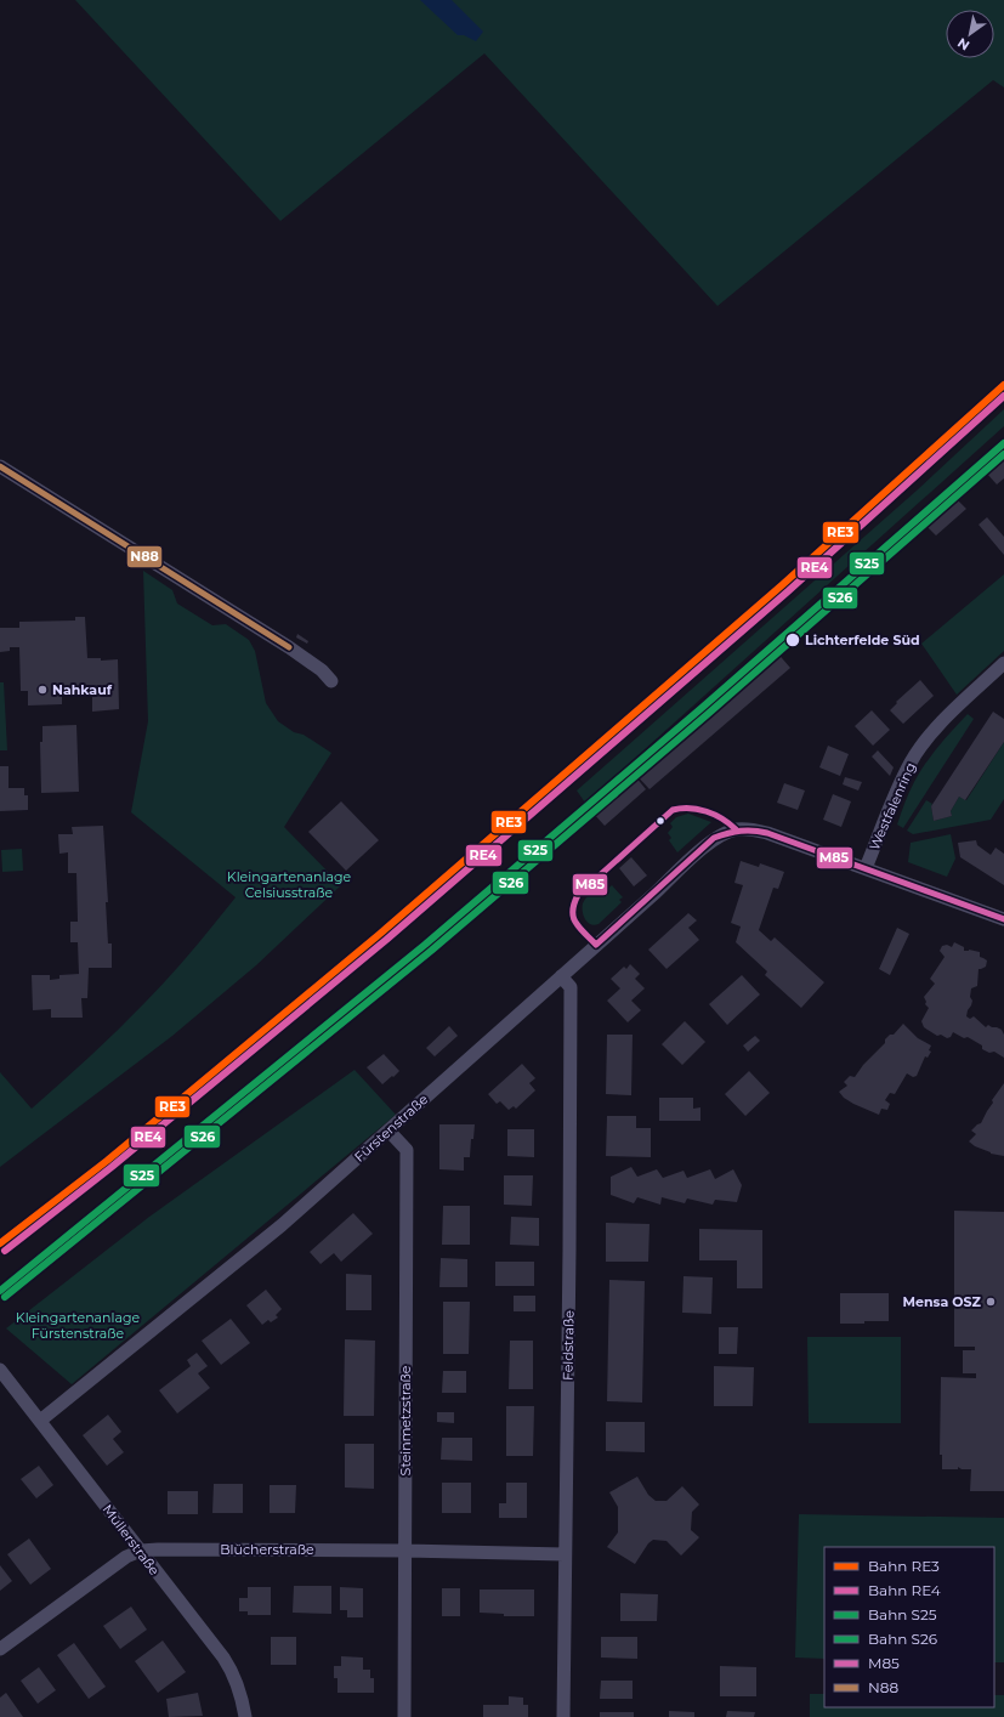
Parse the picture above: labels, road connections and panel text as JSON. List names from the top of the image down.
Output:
{
  "streets": {
    "street": [
      "Westfalenring",
      "Fürstenstraße",
      "Feldstraße",
      "Steinmetzstraße",
      "Müllerstraße",
      "Blücherstraße"
    ]
  },
  "crossings": [
    ["Westfalenring", "Fürstenstraße"],
    ["Fürstenstraße", "Feldstraße"],
    ["Fürstenstraße", "Steinmetzstraße"],
    ["Fürstenstraße", "Müllerstraße"],
    ["Feldstraße", "Blücherstraße"],
    ["Steinmetzstraße", "Blücherstraße"],
    ["Müllerstraße", "Blücherstraße"]
  ],
  "parks": ["Kleingartenanlage Celsiusstraße", "Kleingartenanlage Fürstenstraße"],
  "places": ["Lichterfelde Süd", "Nahkauf", "Mensa OSZ"],
  "lines": [
    "rail line RE3",
    "rail line RE4",
    "rail line S25",
    "rail line S26",
    "transit line N88",
    "transit line M85"
  ],
  "legend": [
    "Bahn RE3",
    "Bahn RE4",
    "Bahn S25",
    "Bahn S26",
    "M85",
    "N88"
  ],
  "north": "bottom left"
}
